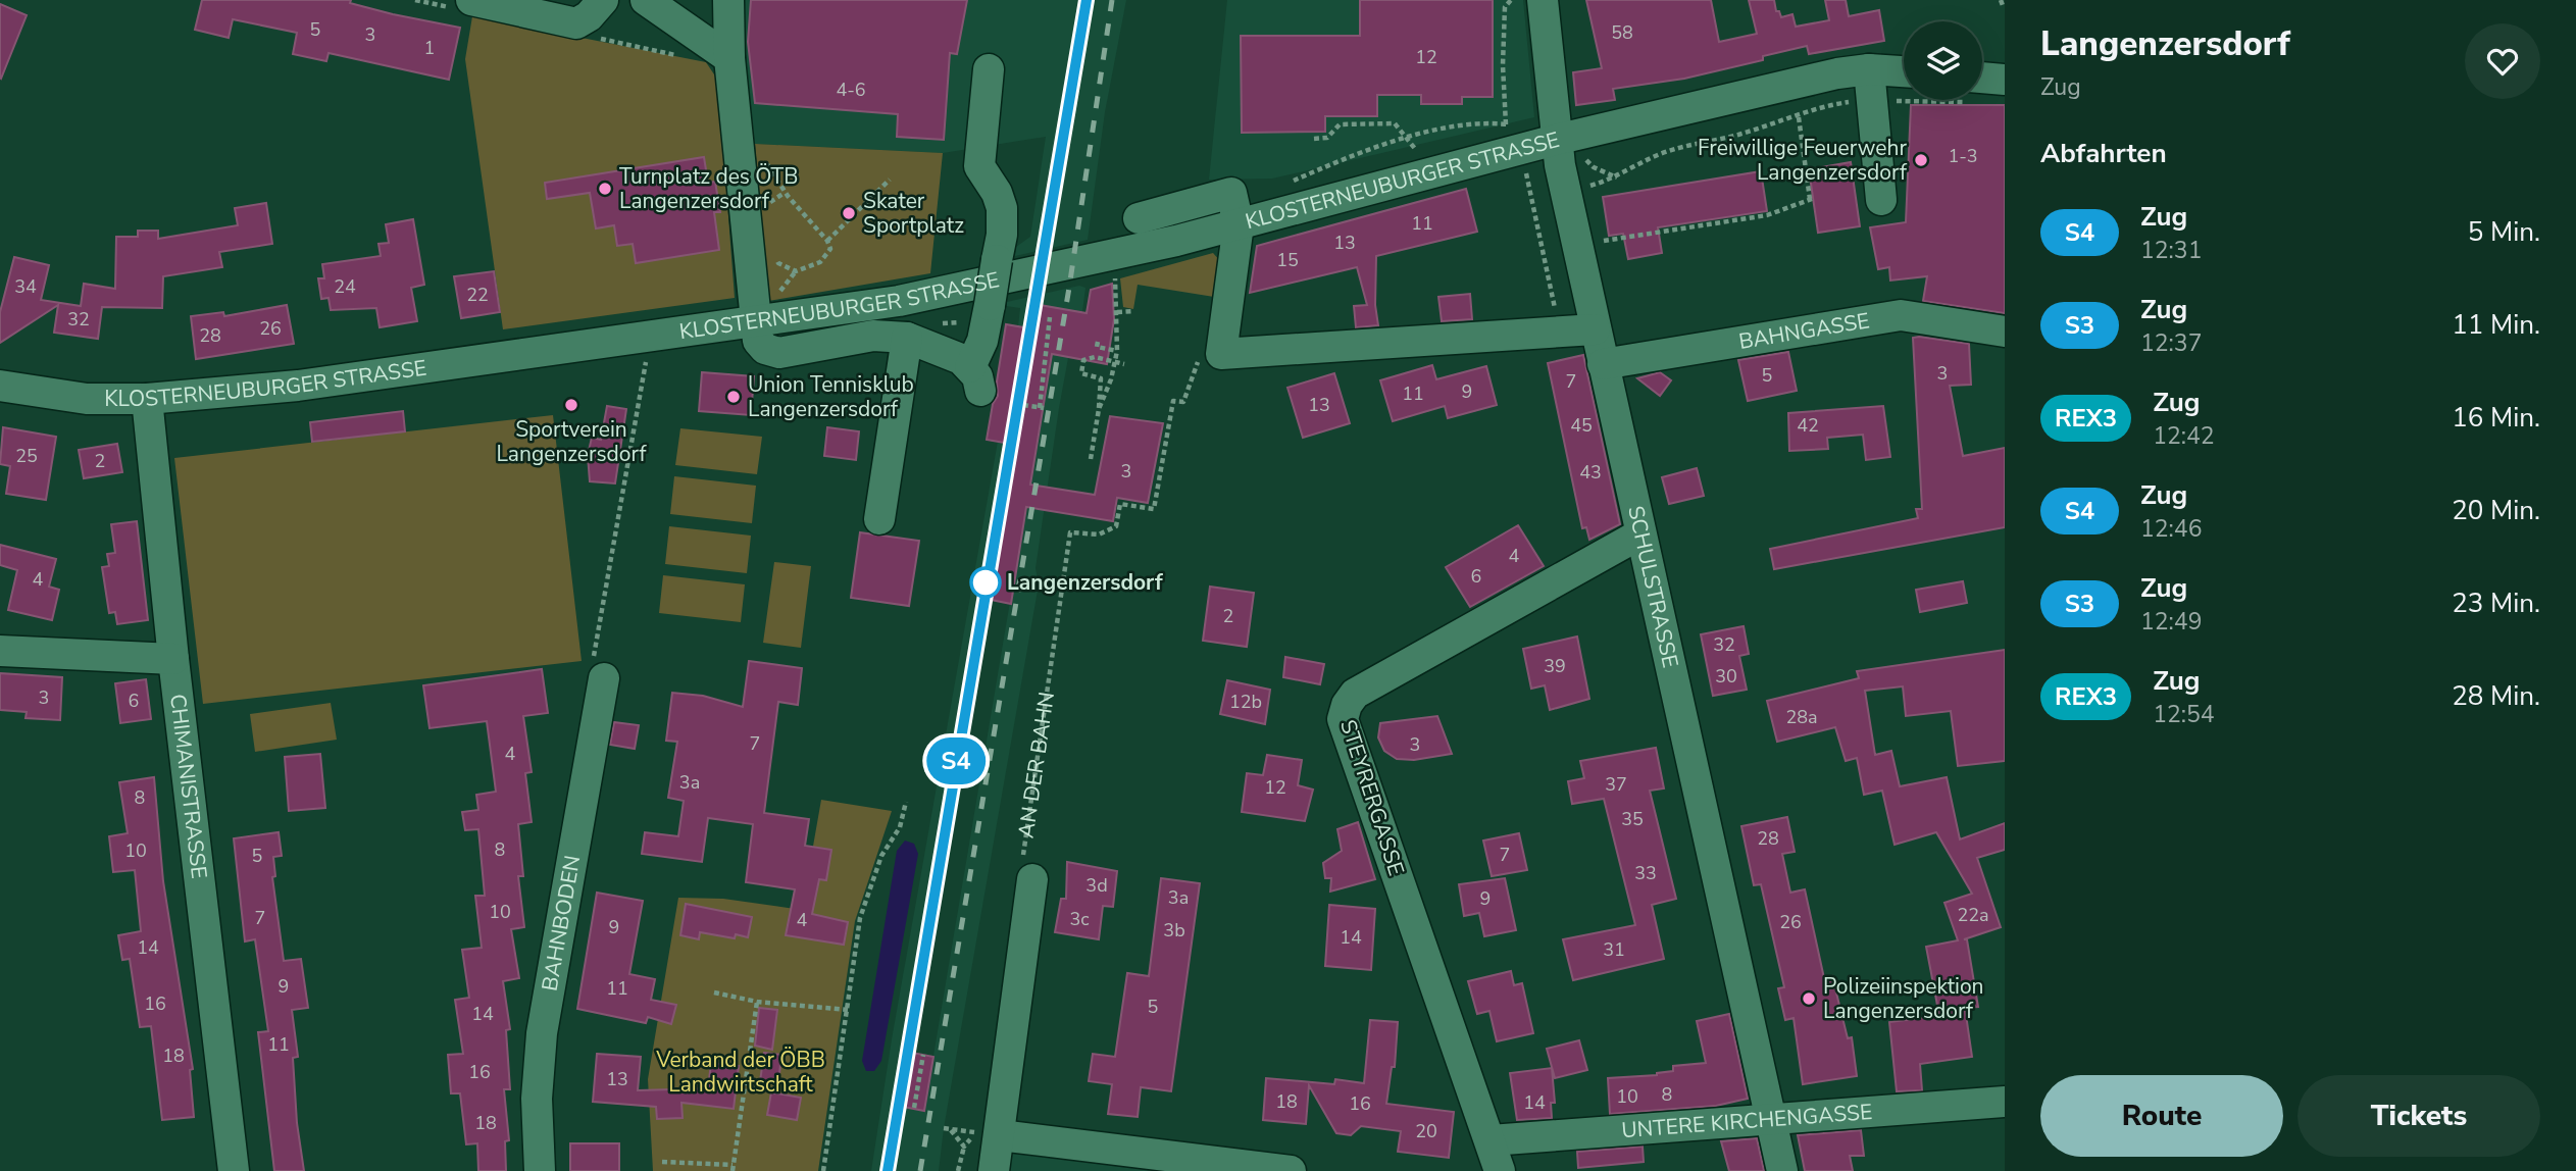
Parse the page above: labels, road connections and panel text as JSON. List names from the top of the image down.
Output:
{
  "streets": {
    "street": [
      "KLOSTERNEUBURGER STRASSE",
      "BAHNGASSE",
      "SCHULSTRASSE",
      "CHIMANISTRASSE",
      "STEYRERGASSE",
      "BAHNBODEN",
      "UNTERE KIRCHENGASSE"
    ],
    "path": ["AN DER BAHN"]
  },
  "crossings": [
    ["KLOSTERNEUBURGER STRASSE", "SCHULSTRASSE"],
    ["KLOSTERNEUBURGER STRASSE", "CHIMANISTRASSE"],
    ["BAHNGASSE", "SCHULSTRASSE"],
    ["SCHULSTRASSE", "STEYRERGASSE"],
    ["SCHULSTRASSE", "UNTERE KIRCHENGASSE"],
    ["STEYRERGASSE", "UNTERE KIRCHENGASSE"]
  ],
  "parks": ["Verband der ÖBB Landwirtschaft"],
  "places": [
    "Freiwillige Feuerwehr Langenzersdorf",
    "Turnplatz des ÖTB Langenzersdorf",
    "Skater Sportplatz",
    "Union Tennisklub Langenzersdorf",
    "Sportverein Langenzersdorf",
    "Langenzersdorf",
    "Polizeiinspektion Langenzersdorf"
  ],
  "house_numbers": [
    "5",
    "58",
    "3",
    "1",
    "12",
    "4-6",
    "1-3",
    "11",
    "13",
    "15",
    "34",
    "24",
    "22",
    "32",
    "26",
    "28",
    "3",
    "5",
    "7",
    "9",
    "11",
    "13",
    "45",
    "42",
    "25",
    "2",
    "3",
    "43",
    "4",
    "6",
    "4",
    "2",
    "32",
    "39",
    "30",
    "3",
    "6",
    "12b",
    "28a",
    "7",
    "3",
    "4",
    "3a",
    "37",
    "12",
    "8",
    "35",
    "28",
    "8",
    "10",
    "7",
    "5",
    "33",
    "3d",
    "3a",
    "9",
    "10",
    "22a",
    "7",
    "3c",
    "4",
    "26",
    "9",
    "3b",
    "14",
    "14",
    "31",
    "9",
    "11",
    "16",
    "5",
    "14",
    "11",
    "18",
    "16",
    "13",
    "8",
    "10",
    "18",
    "14",
    "16",
    "18",
    "20"
  ],
  "page": {
    "on_map": "S4",
    "heading": [
      ["Langenzersdorf", "Zug"],
      "Abfahrten"
    ],
    "list": [
      {
        "mark": "S4",
        "name": "Zug",
        "note": "12:31",
        "value": "5 Min."
      },
      {
        "mark": "S3",
        "name": "Zug",
        "note": "12:37",
        "value": "11 Min."
      },
      {
        "mark": "REX3",
        "name": "Zug",
        "note": "12:42",
        "value": "16 Min."
      },
      {
        "mark": "S4",
        "name": "Zug",
        "note": "12:46",
        "value": "20 Min."
      },
      {
        "mark": "S3",
        "name": "Zug",
        "note": "12:49",
        "value": "23 Min."
      },
      {
        "mark": "REX3",
        "name": "Zug",
        "note": "12:54",
        "value": "28 Min."
      }
    ],
    "buttons": ["Route", "Tickets"]
  }
}
